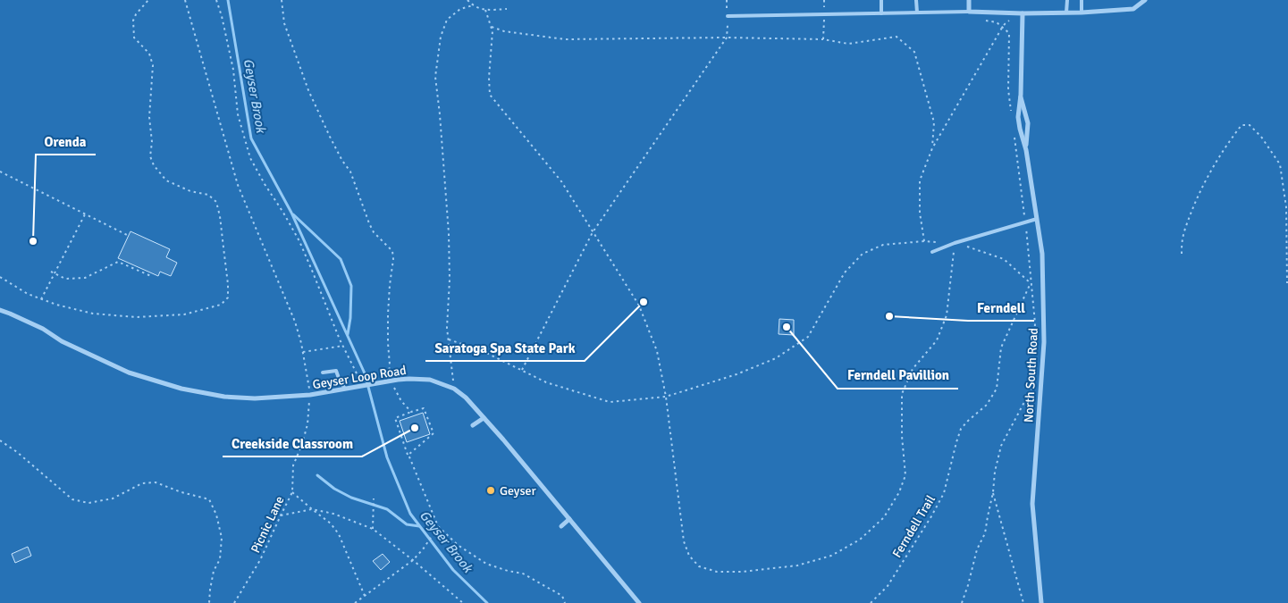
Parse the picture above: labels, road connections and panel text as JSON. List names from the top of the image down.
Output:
{
  "streets": {
    "street": ["North South Road", "Geyser Loop Road"],
    "path": ["Picnic Lane", "Ferndell Trail"]
  },
  "crossings": [
    ["Geyser Loop Road", "Picnic Lane"]
  ],
  "water": ["Geyser Brook"],
  "places": [
    "Orenda",
    "Saratoga Spa State Park",
    "Ferndell",
    "Ferndell Pavillion",
    "Creekside Classroom",
    "Geyser"
  ]
}
